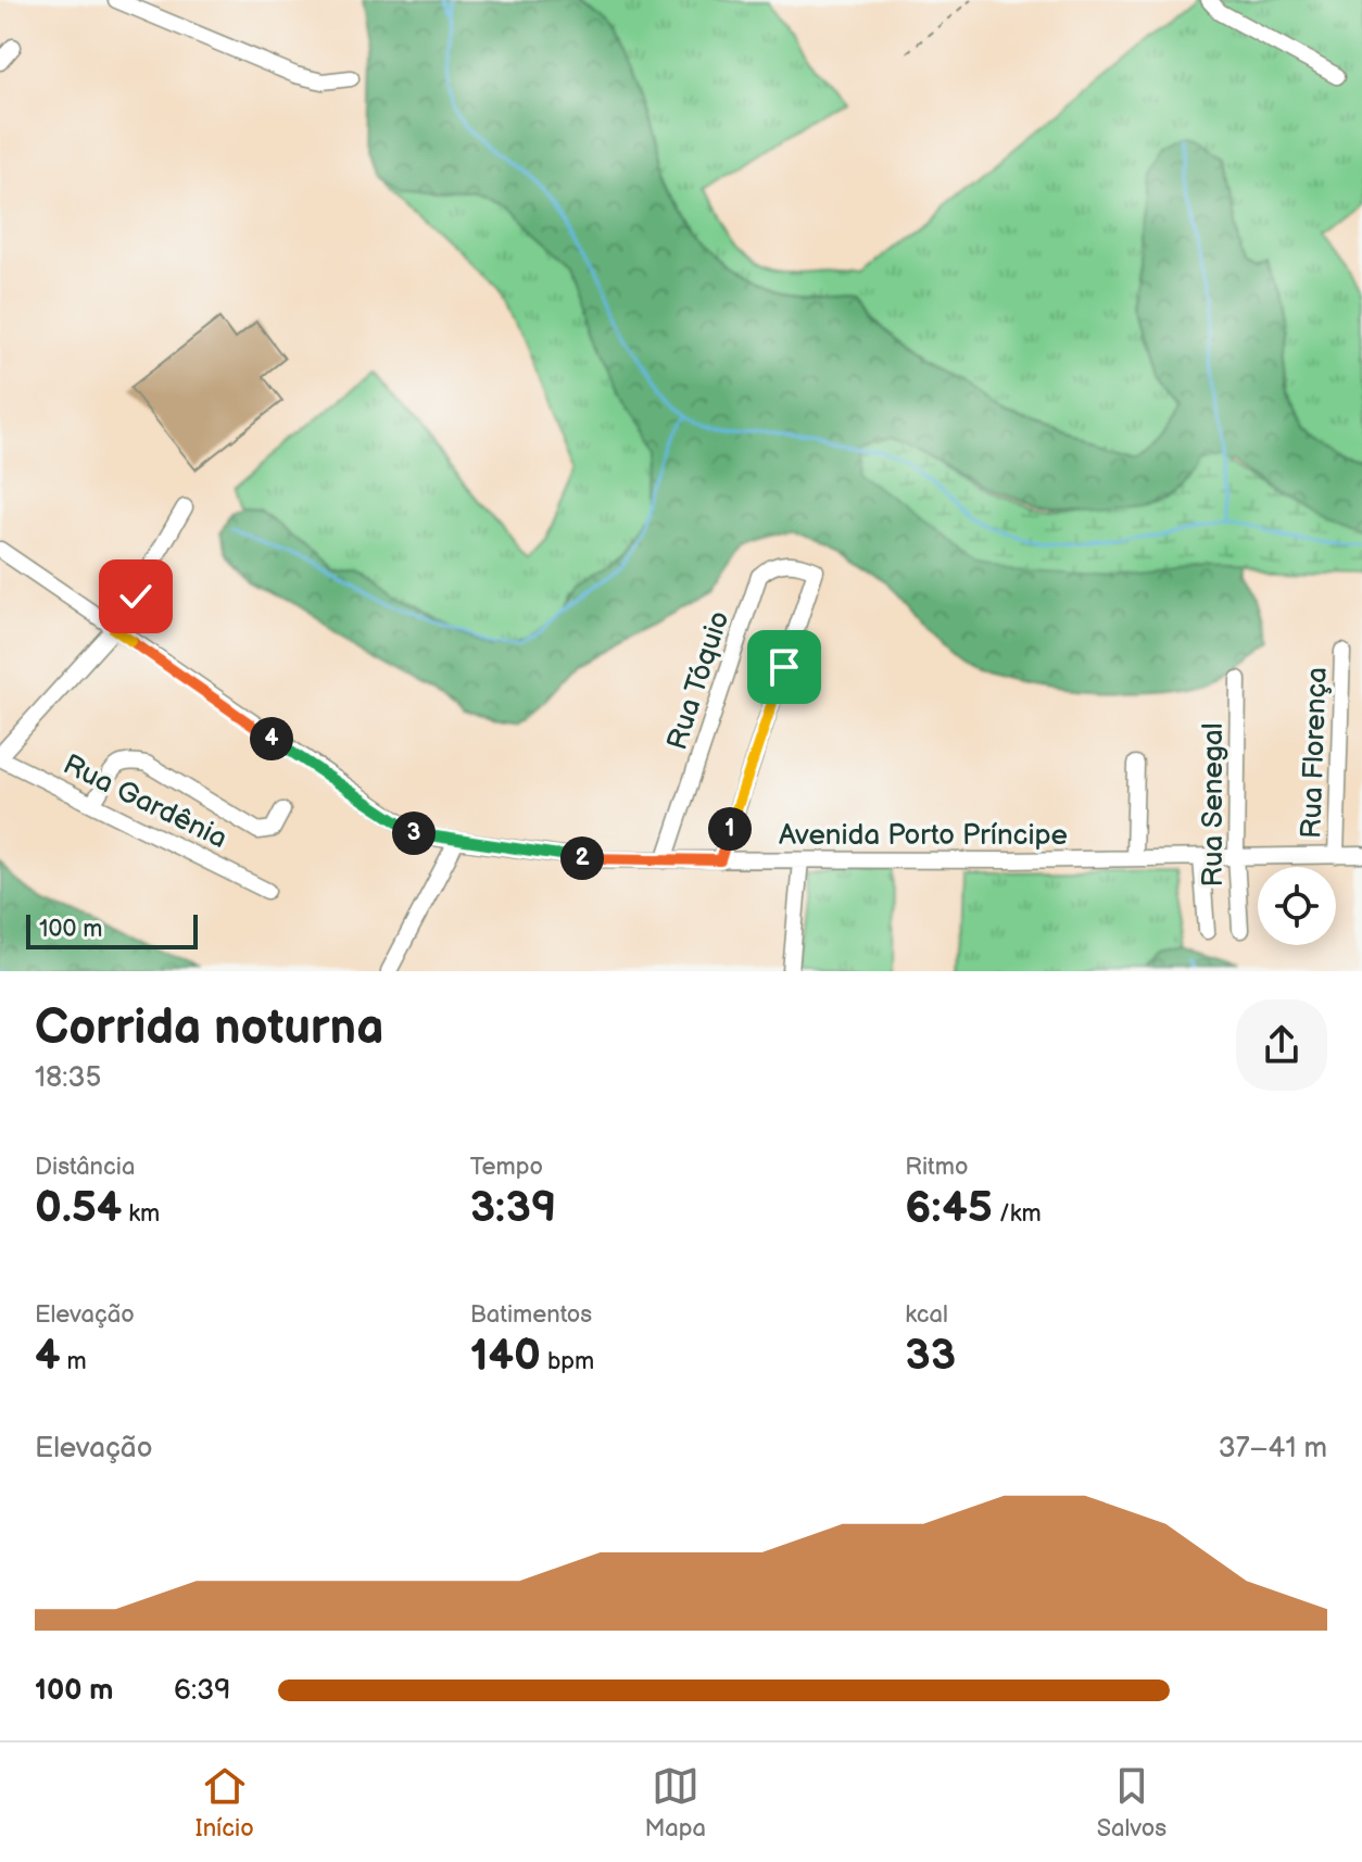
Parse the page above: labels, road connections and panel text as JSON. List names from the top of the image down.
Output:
{
  "streets": {
    "street": [
      "Rua Tóquio",
      "Rua Florença",
      "Rua Gardênia",
      "Rua Senegal",
      "Avenida Porto Príncipe"
    ]
  },
  "crossings": [
    ["Rua Tóquio", "Avenida Porto Príncipe"],
    ["Rua Florença", "Avenida Porto Príncipe"],
    ["Rua Senegal", "Avenida Porto Príncipe"]
  ],
  "scale_bar": "100 m",
  "page": {
    "pins": [
      "4",
      "1",
      "3",
      "2"
    ],
    "scale": "100 m",
    "heading": ["Corrida noturna", "18:35"],
    "stats": [
      ["Distância", "0.54 km"],
      ["Tempo", "3:39"],
      ["Ritmo", "6:45 /km"],
      ["Elevação", "4 m"],
      ["Batimentos", "140 bpm"],
      ["kcal", "33"]
    ],
    "chart": ["Elevação", "37–41 m"],
    "list": [
      {
        "name": "100 m",
        "note": "6:39"
      }
    ],
    "tabs": ["Início", "Mapa", "Salvos"]
  }
}
